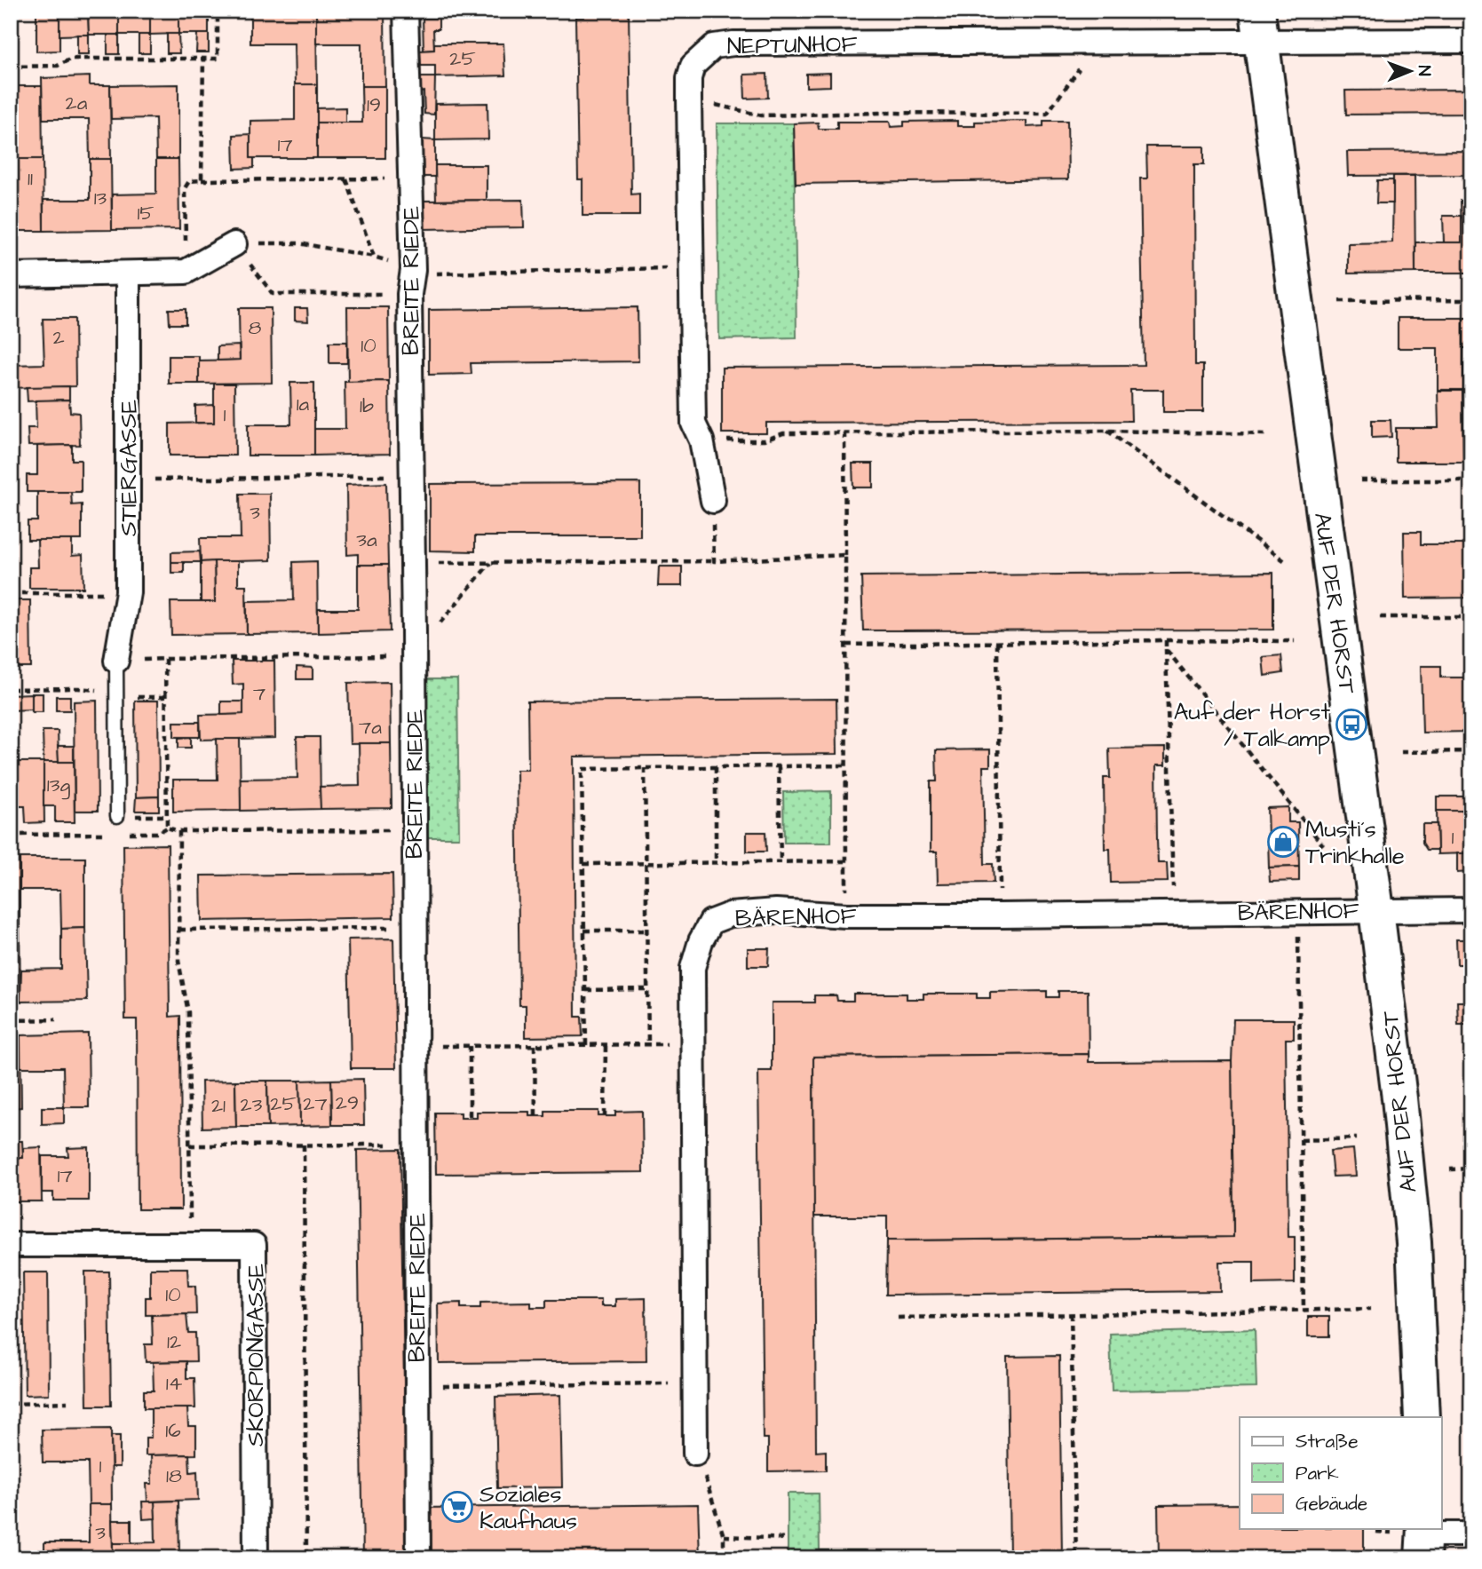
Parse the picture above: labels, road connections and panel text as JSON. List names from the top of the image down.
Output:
{
  "streets": {
    "street": [
      "NEPTUNHOF",
      "BREITE RIEDE",
      "STIERGASSE",
      "AUF DER HORST",
      "BÄRENHOF",
      "SKORPIONGASSE"
    ]
  },
  "crossings": [
    ["NEPTUNHOF", "AUF DER HORST"],
    ["AUF DER HORST", "BÄRENHOF"]
  ],
  "places": {
    "bus stop": ["Auf der Horst / Talkamp"],
    "shop": ["Musti´s Trinkhalle"],
    "supermarket": ["Soziales Kaufhaus"]
  },
  "house_numbers": [
    "25",
    "2a",
    "19",
    "17",
    "11",
    "13",
    "15",
    "8",
    "2",
    "10",
    "1a",
    "1b",
    "1",
    "3",
    "3a",
    "7",
    "7a",
    "13g",
    "1",
    "29",
    "25",
    "27",
    "23",
    "21",
    "17",
    "10",
    "12",
    "14",
    "16",
    "1",
    "18",
    "3"
  ],
  "legend": ["Straße", "Park", "Gebäude"],
  "north": "right"
}
